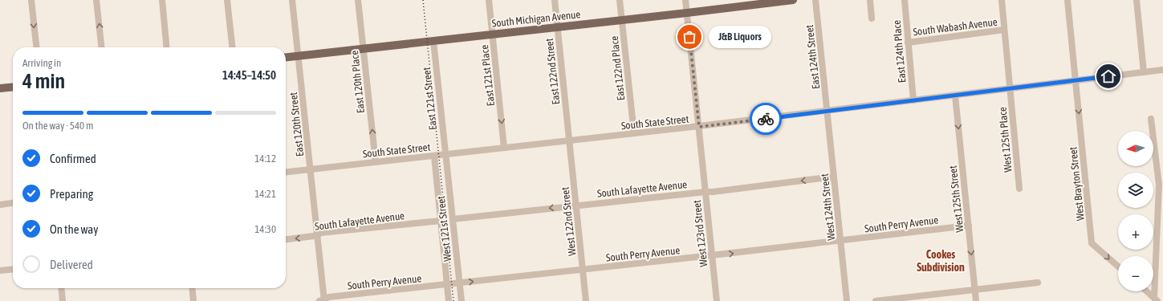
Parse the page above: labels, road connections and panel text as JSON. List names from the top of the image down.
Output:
{
  "streets": {
    "main road": ["South Michigan Avenue"],
    "street": [
      "South Wabash Avenue",
      "East 124th Place",
      "East 124th Street",
      "East 122nd Place",
      "East 122nd Street",
      "East 121st Place",
      "East 120th Place",
      "East 121st Street",
      "South State Street",
      "East 120th Street",
      "West 125th Place",
      "West Brayton Street",
      "South Lafayette Avenue",
      "West 125th Street",
      "West 124th Street",
      "West 122nd Street",
      "South Perry Avenue",
      "West 121st Street",
      "West 123rd Street"
    ]
  },
  "crossings": [
    ["South Michigan Avenue", "East 122nd Place"],
    ["South Michigan Avenue", "East 122nd Street"],
    ["South Michigan Avenue", "East 121st Place"],
    ["South Michigan Avenue", "East 120th Place"],
    ["South Michigan Avenue", "East 121st Street"],
    ["South Michigan Avenue", "East 120th Street"],
    ["South Michigan Avenue", "West 123rd Street"],
    ["South Wabash Avenue", "East 124th Place"],
    ["South Wabash Avenue", "West 125th Place"],
    ["East 124th Place", "South State Street"],
    ["East 124th Street", "South State Street"],
    ["East 124th Street", "West 124th Street"],
    ["East 122nd Place", "South State Street"],
    ["East 122nd Street", "South State Street"],
    ["East 122nd Street", "West 122nd Street"],
    ["East 121st Place", "South State Street"],
    ["East 120th Place", "South State Street"],
    ["East 121st Street", "South State Street"],
    ["East 121st Street", "West 121st Street"],
    ["South State Street", "East 120th Street"],
    ["South State Street", "West 125th Place"],
    ["South State Street", "West Brayton Street"],
    ["South State Street", "West 125th Street"],
    ["South State Street", "West 124th Street"],
    ["South State Street", "West 122nd Street"],
    ["South State Street", "West 121st Street"],
    ["South State Street", "West 123rd Street"],
    ["East 120th Street", "South Lafayette Avenue"],
    ["East 120th Street", "South Perry Avenue"],
    ["South Lafayette Avenue", "West 124th Street"],
    ["South Lafayette Avenue", "West 122nd Street"],
    ["South Lafayette Avenue", "West 121st Street"],
    ["South Lafayette Avenue", "West 123rd Street"],
    ["West 125th Street", "South Perry Avenue"],
    ["West 124th Street", "South Perry Avenue"],
    ["West 122nd Street", "South Perry Avenue"],
    ["South Perry Avenue", "West 121st Street"],
    ["South Perry Avenue", "West 123rd Street"]
  ],
  "one_way": [
    "East 121st Place",
    "East 120th Place",
    "West Brayton Street",
    "South Lafayette Avenue",
    "West 125th Street",
    "South Perry Avenue"
  ],
  "districts": ["Cookes Subdivision"],
  "places": ["J&B Liquors"],
  "north": "left",
  "page": {
    "bubble": "J&B Liquors",
    "heading": ["4 min", "Arriving in", "14:45–14:50"],
    "bar": "On the way · 540 m",
    "map_buttons": ["+", "−"],
    "list": [
      ["Confirmed", "14:12"],
      ["Preparing", "14:21"],
      ["On the way", "14:30"],
      "Delivered"
    ]
  }
}
